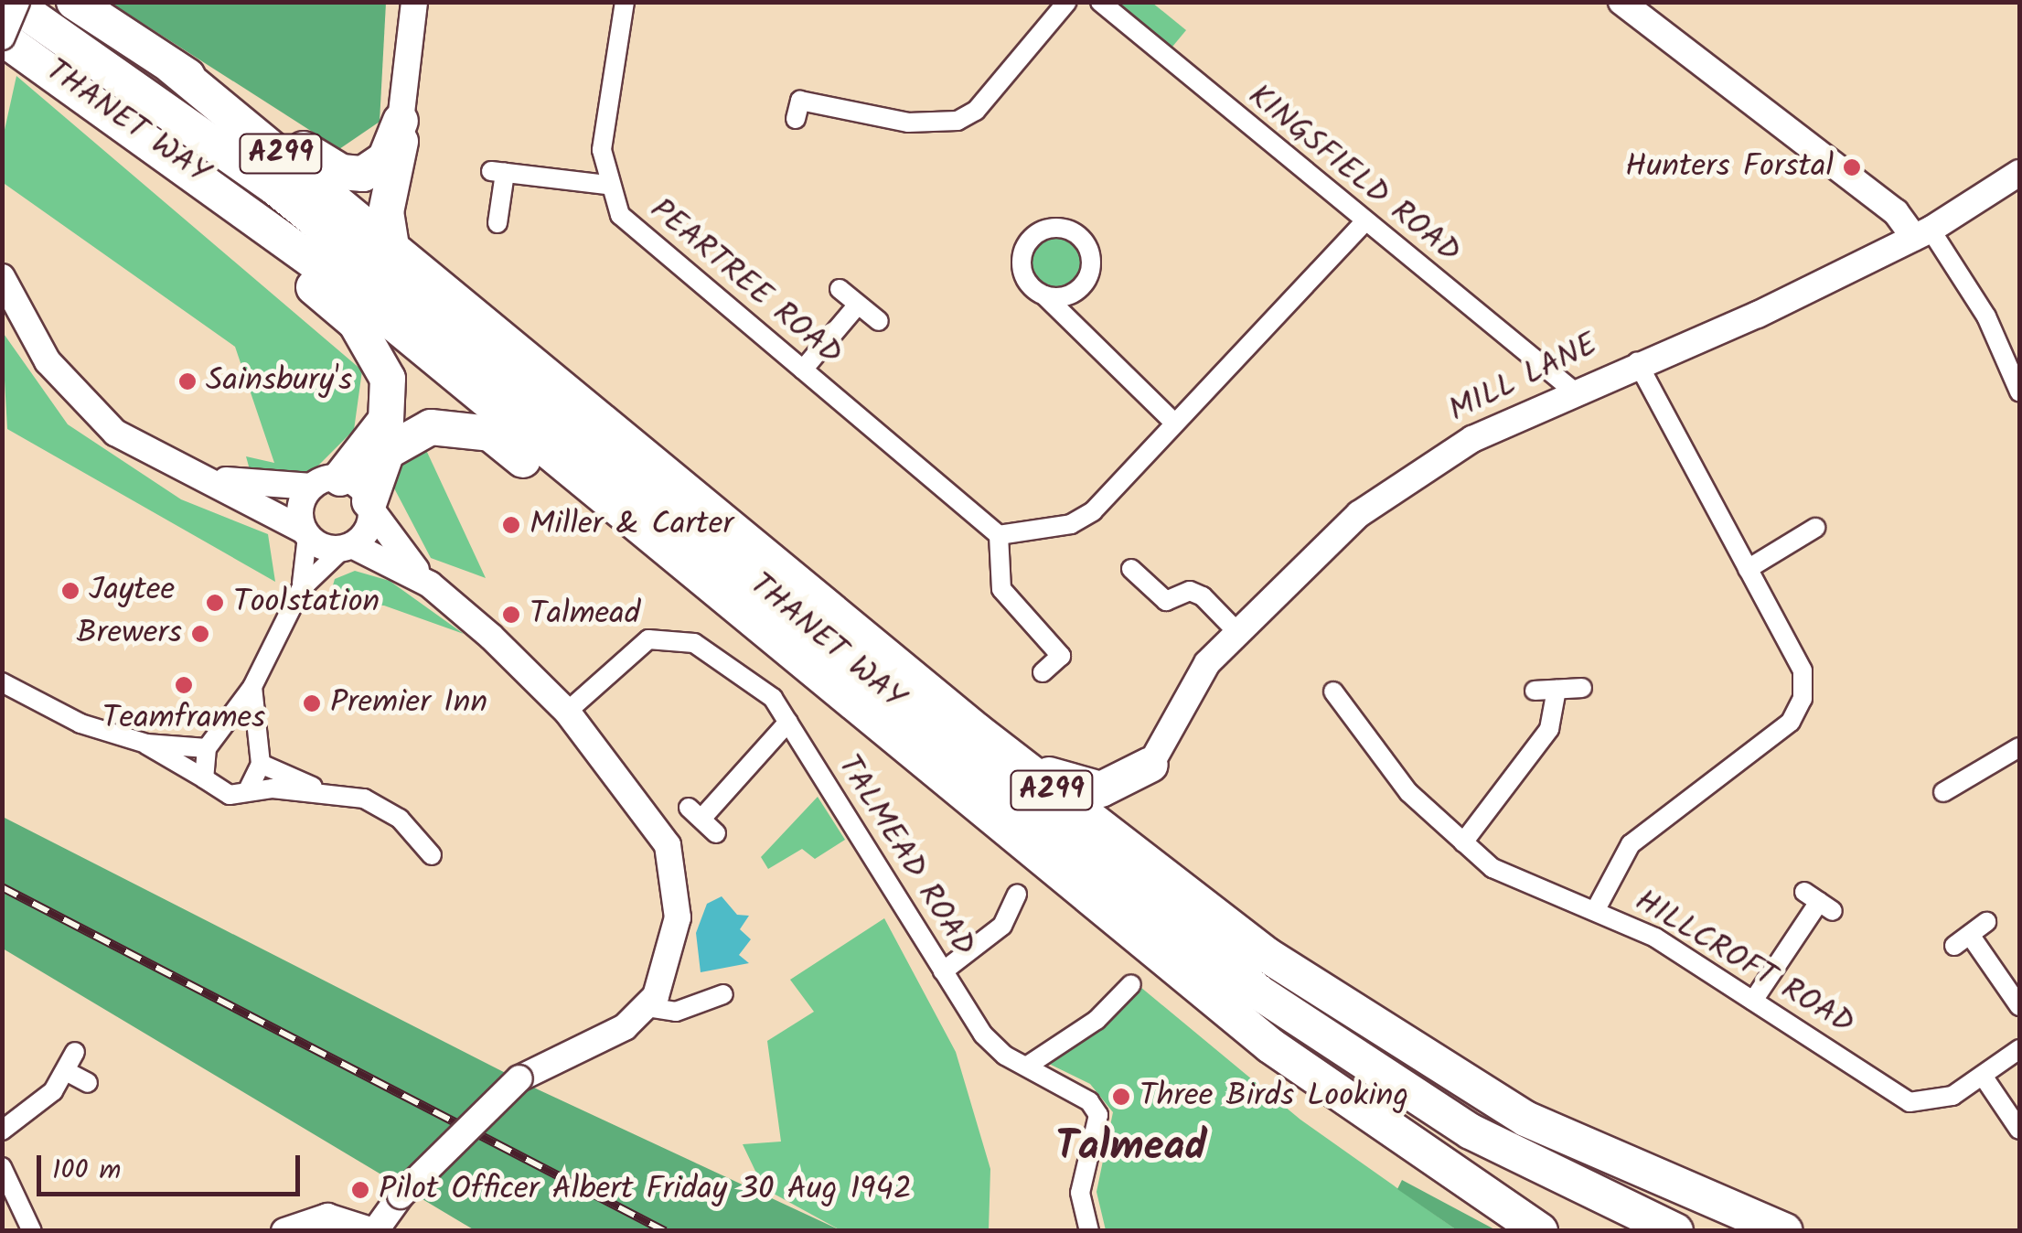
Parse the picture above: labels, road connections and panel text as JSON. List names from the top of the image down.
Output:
{
  "streets": {
    "highway": ["THANET WAY", "A299"],
    "street": [
      "KINGSFIELD ROAD",
      "PEARTREE ROAD",
      "MILL LANE",
      "TALMEAD ROAD",
      "HILLCROFT ROAD"
    ]
  },
  "crossings": [
    ["KINGSFIELD ROAD", "MILL LANE"]
  ],
  "districts": ["Talmead"],
  "places": [
    "Hunters Forstal",
    "Sainsbury's",
    "Miller & Carter",
    "Jaytee",
    "Toolstation",
    "Talmead",
    "Brewers",
    "Teamframes",
    "Premier Inn",
    "Three Birds Looking",
    "Pilot Officer Albert Friday 30 Aug 1942"
  ],
  "scale_bar": "100 m"
}
